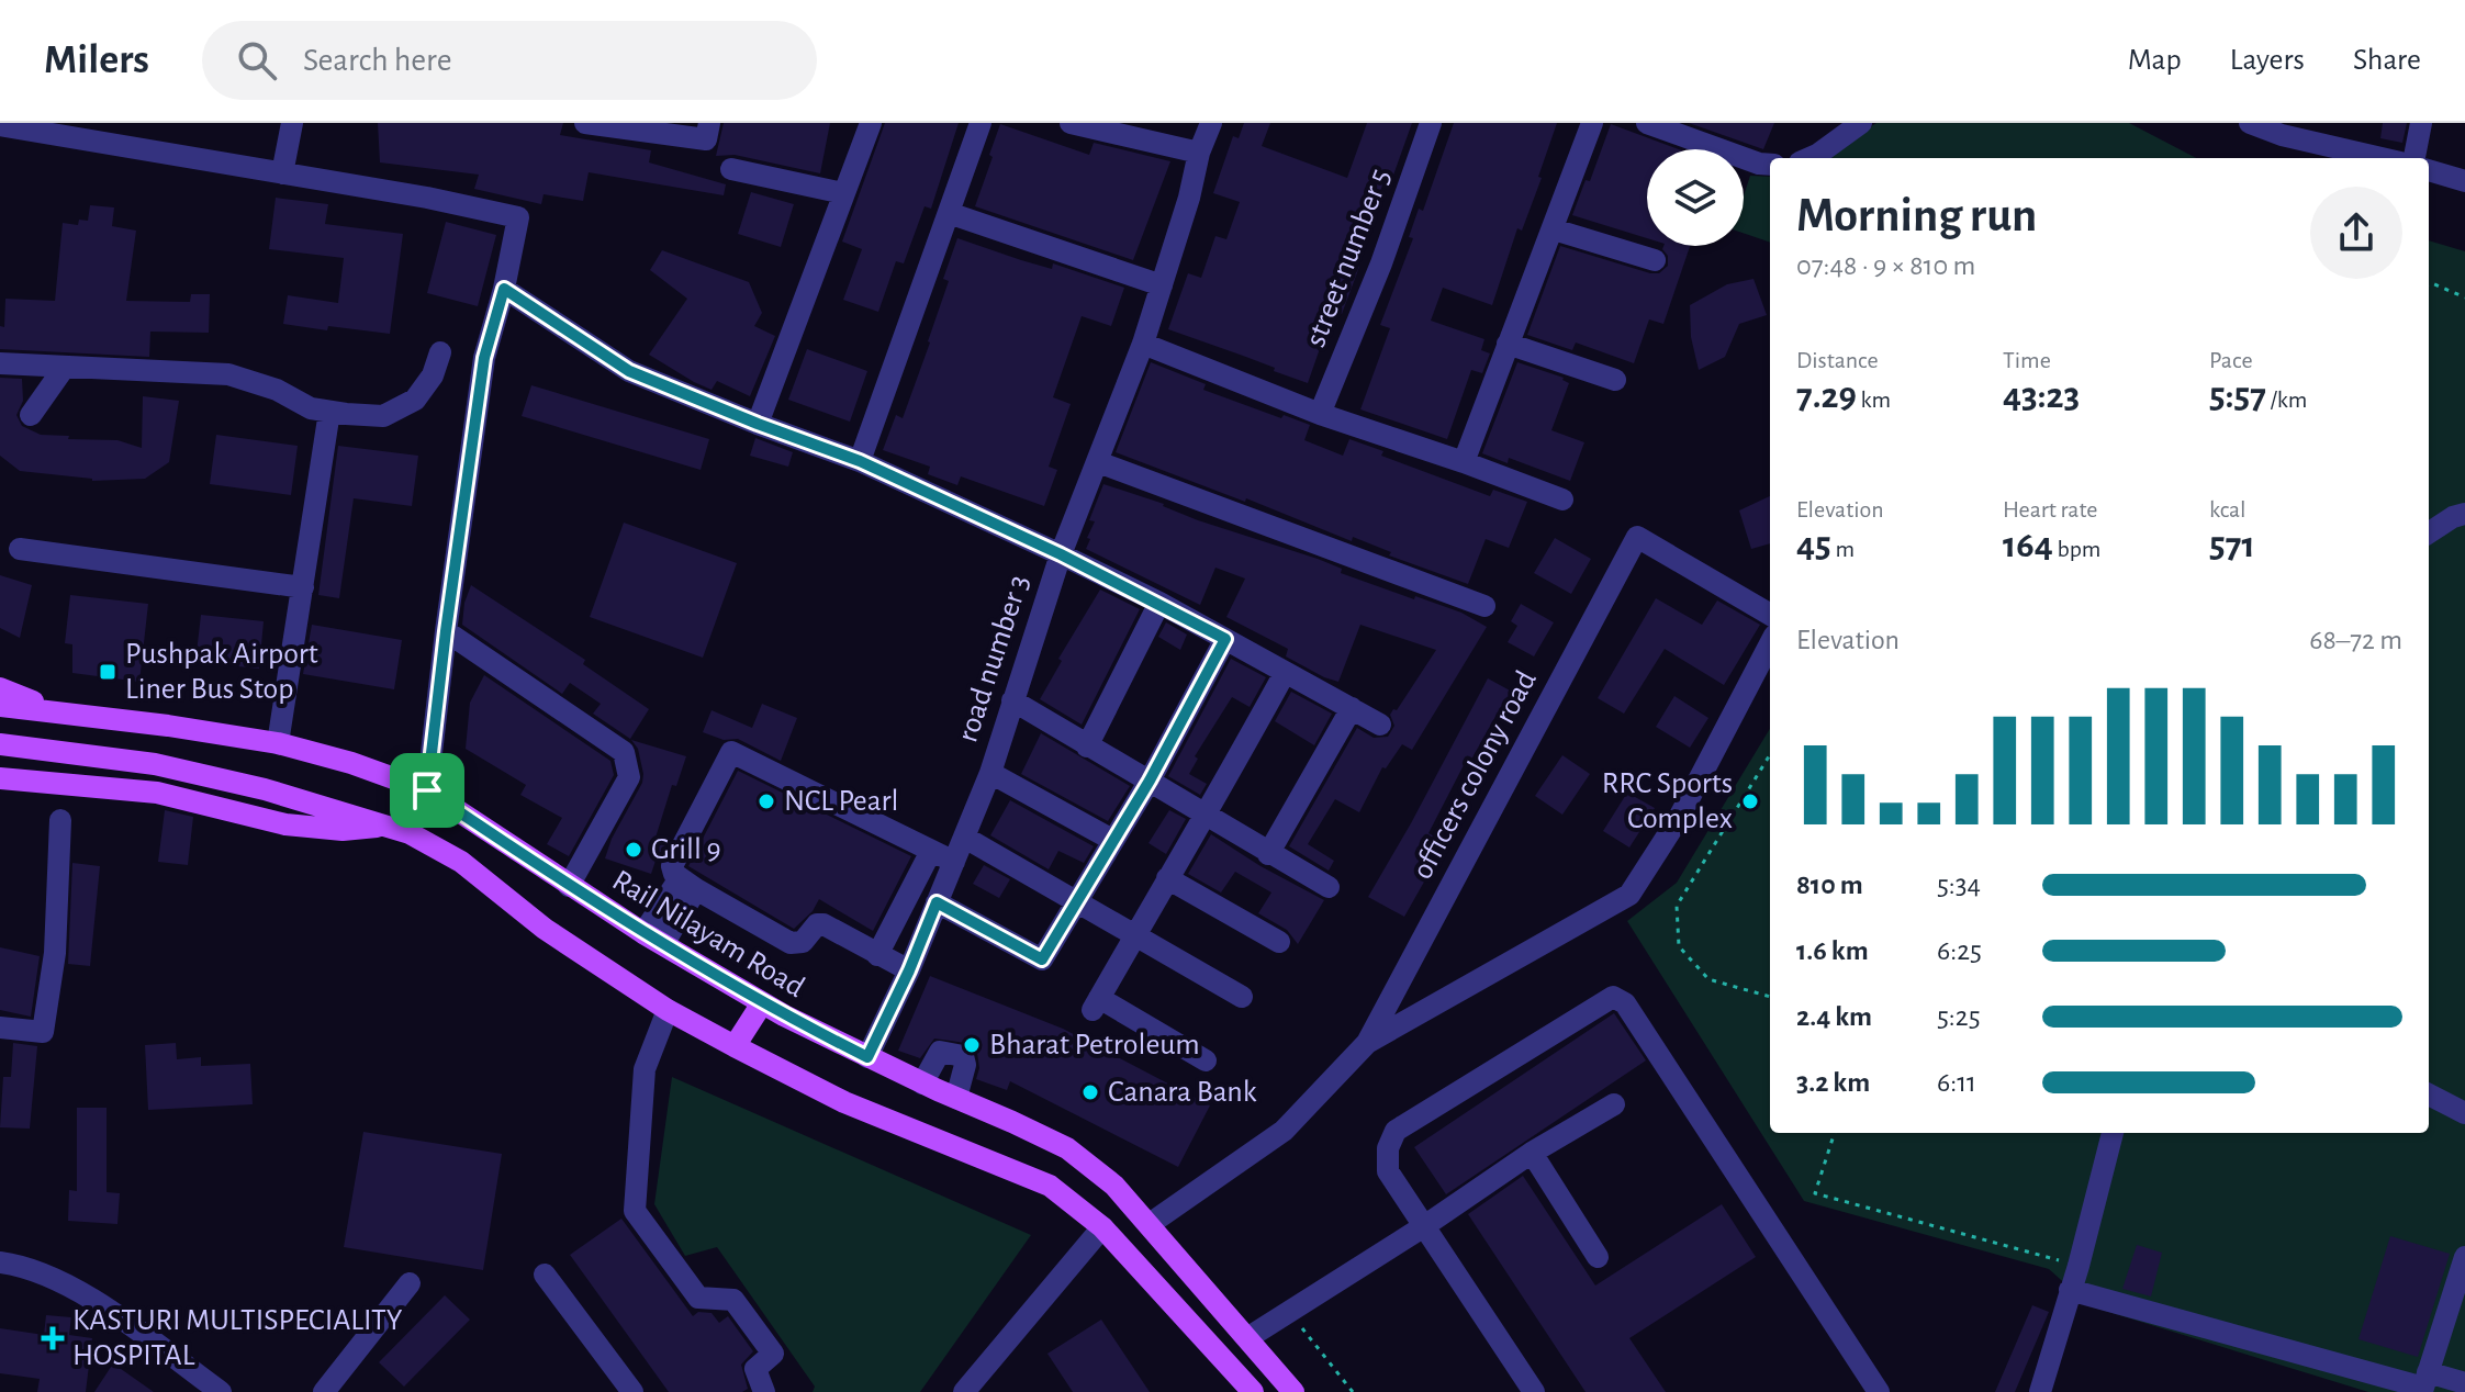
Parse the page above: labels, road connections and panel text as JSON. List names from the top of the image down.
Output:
{
  "streets": {
    "main road": ["Rail Nilayam Road"],
    "street": ["street number 5", "road number 3", "officers colony road"]
  },
  "crossings": [
    ["road number 3", "Rail Nilayam Road"]
  ],
  "places": {
    "transit": ["Pushpak Airport Liner Bus Stop"],
    "other": [
      "NCL Pearl",
      "RRC Sports Complex",
      "Grill 9",
      "Bharat Petroleum",
      "Canara Bank"
    ],
    "health": ["KASTURI MULTISPECIALITY HOSPITAL"]
  },
  "page": {
    "header": "Milers",
    "search": "Search here",
    "nav": ["Map", "Layers", "Share"],
    "heading": ["Morning run", "07:48 · 9 × 810 m"],
    "stats": [
      ["Distance", "7.29 km"],
      ["Time", "43:23"],
      ["Pace", "5:57 /km"],
      ["Elevation", "45 m"],
      ["Heart rate", "164 bpm"],
      ["kcal", "571"]
    ],
    "chart": ["Elevation", "68–72 m"],
    "list": [
      {
        "name": "810 m",
        "note": "5:34"
      },
      {
        "name": "1.6 km",
        "note": "6:25"
      },
      {
        "name": "2.4 km",
        "note": "5:25"
      },
      {
        "name": "3.2 km",
        "note": "6:11"
      }
    ]
  }
}
